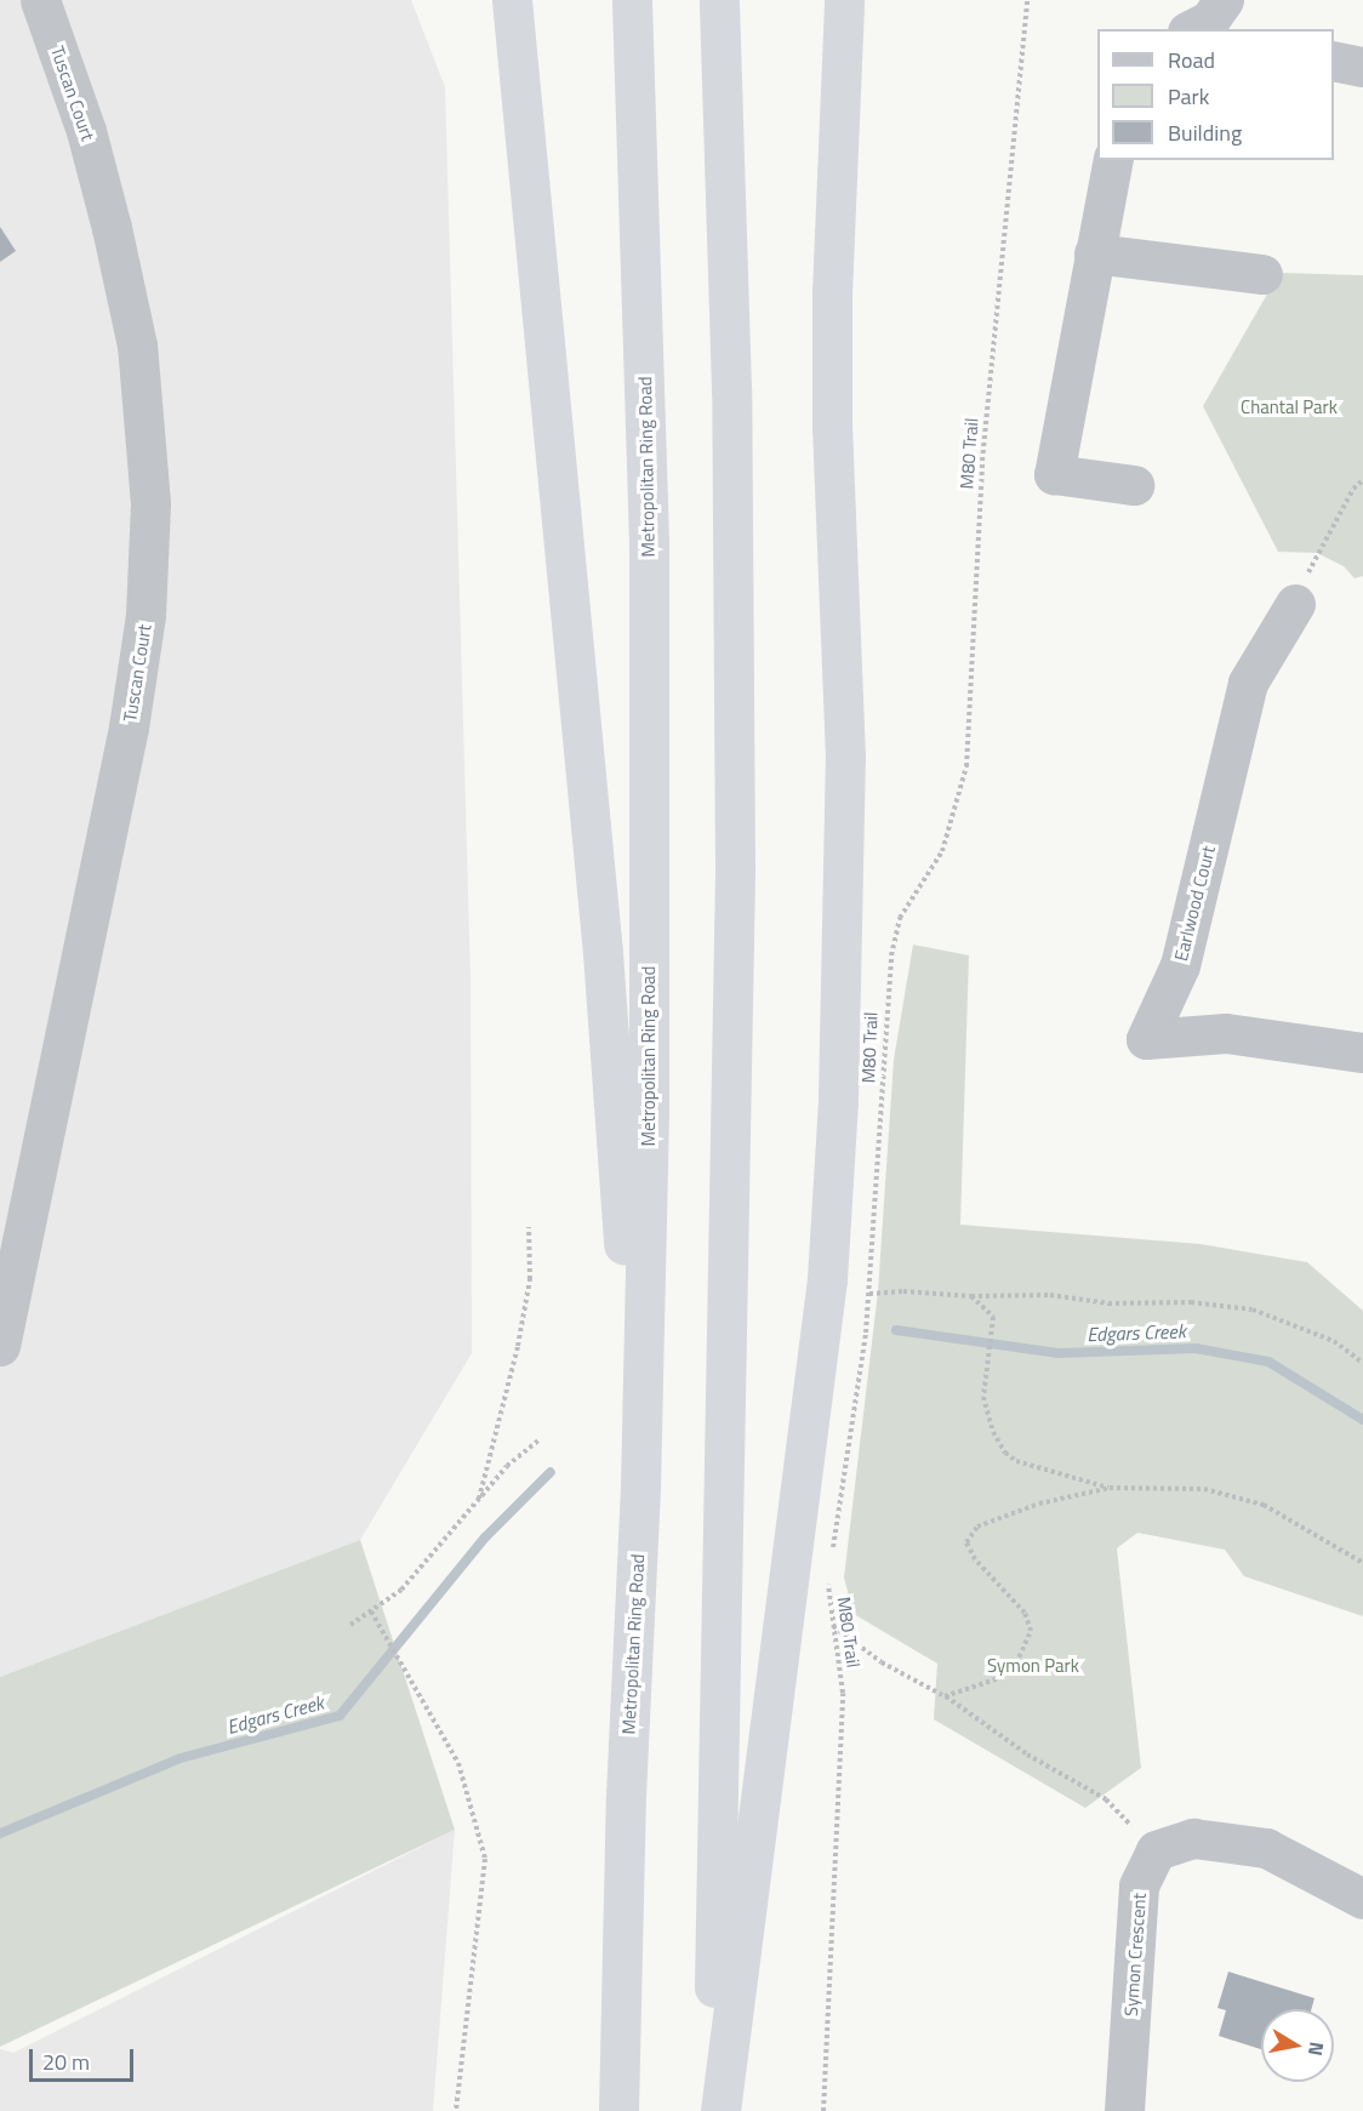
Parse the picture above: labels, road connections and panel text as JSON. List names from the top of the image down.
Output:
{
  "streets": {
    "highway": ["Metropolitan Ring Road"],
    "street": ["Tuscan Court", "Earlwood Court", "Symon Crescent"],
    "path": ["M80 Trail"]
  },
  "water": ["Edgars Creek"],
  "parks": ["Chantal Park", "Symon Park"],
  "legend": ["Road", "Park", "Building"],
  "scale_bar": "20 m",
  "north": "right"
}
